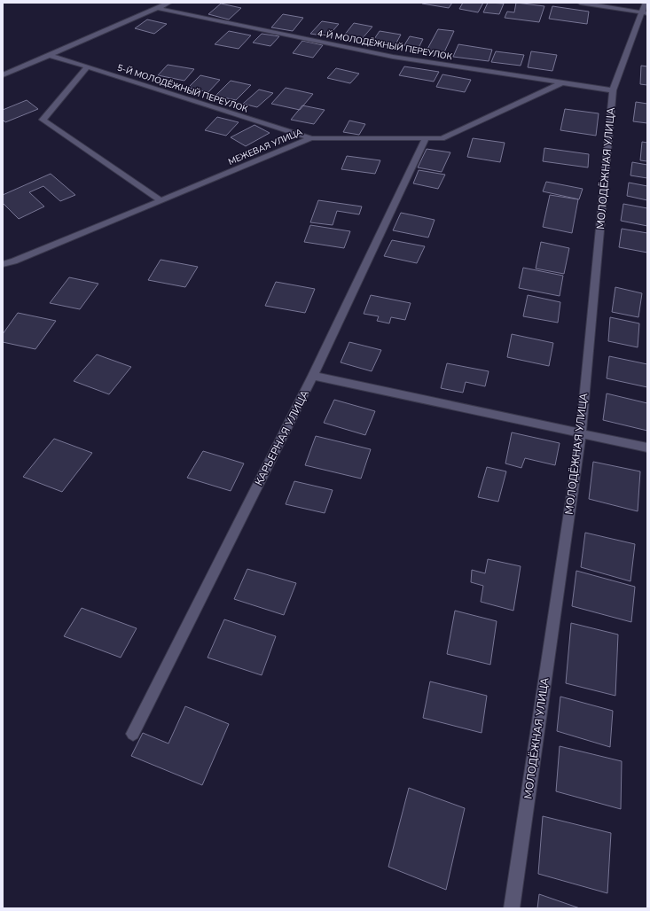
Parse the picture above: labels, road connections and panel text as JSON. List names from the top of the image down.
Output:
{
  "streets": {
    "street": [
      "4-Й МОЛОДЁЖНЫЙ ПЕРЕУЛОК",
      "5-Й МОЛОДЁЖНЫЙ ПЕРЕУЛОК",
      "МЕЖЕВАЯ УЛИЦА",
      "МОЛОДЁЖНАЯ УЛИЦА",
      "КАРЬЕРНАЯ УЛИЦА"
    ]
  },
  "crossings": [
    ["4-Й МОЛОДЁЖНЫЙ ПЕРЕУЛОК", "МЕЖЕВАЯ УЛИЦА"],
    ["4-Й МОЛОДЁЖНЫЙ ПЕРЕУЛОК", "МОЛОДЁЖНАЯ УЛИЦА"],
    ["5-Й МОЛОДЁЖНЫЙ ПЕРЕУЛОК", "МЕЖЕВАЯ УЛИЦА"],
    ["МЕЖЕВАЯ УЛИЦА", "КАРЬЕРНАЯ УЛИЦА"]
  ]
}
